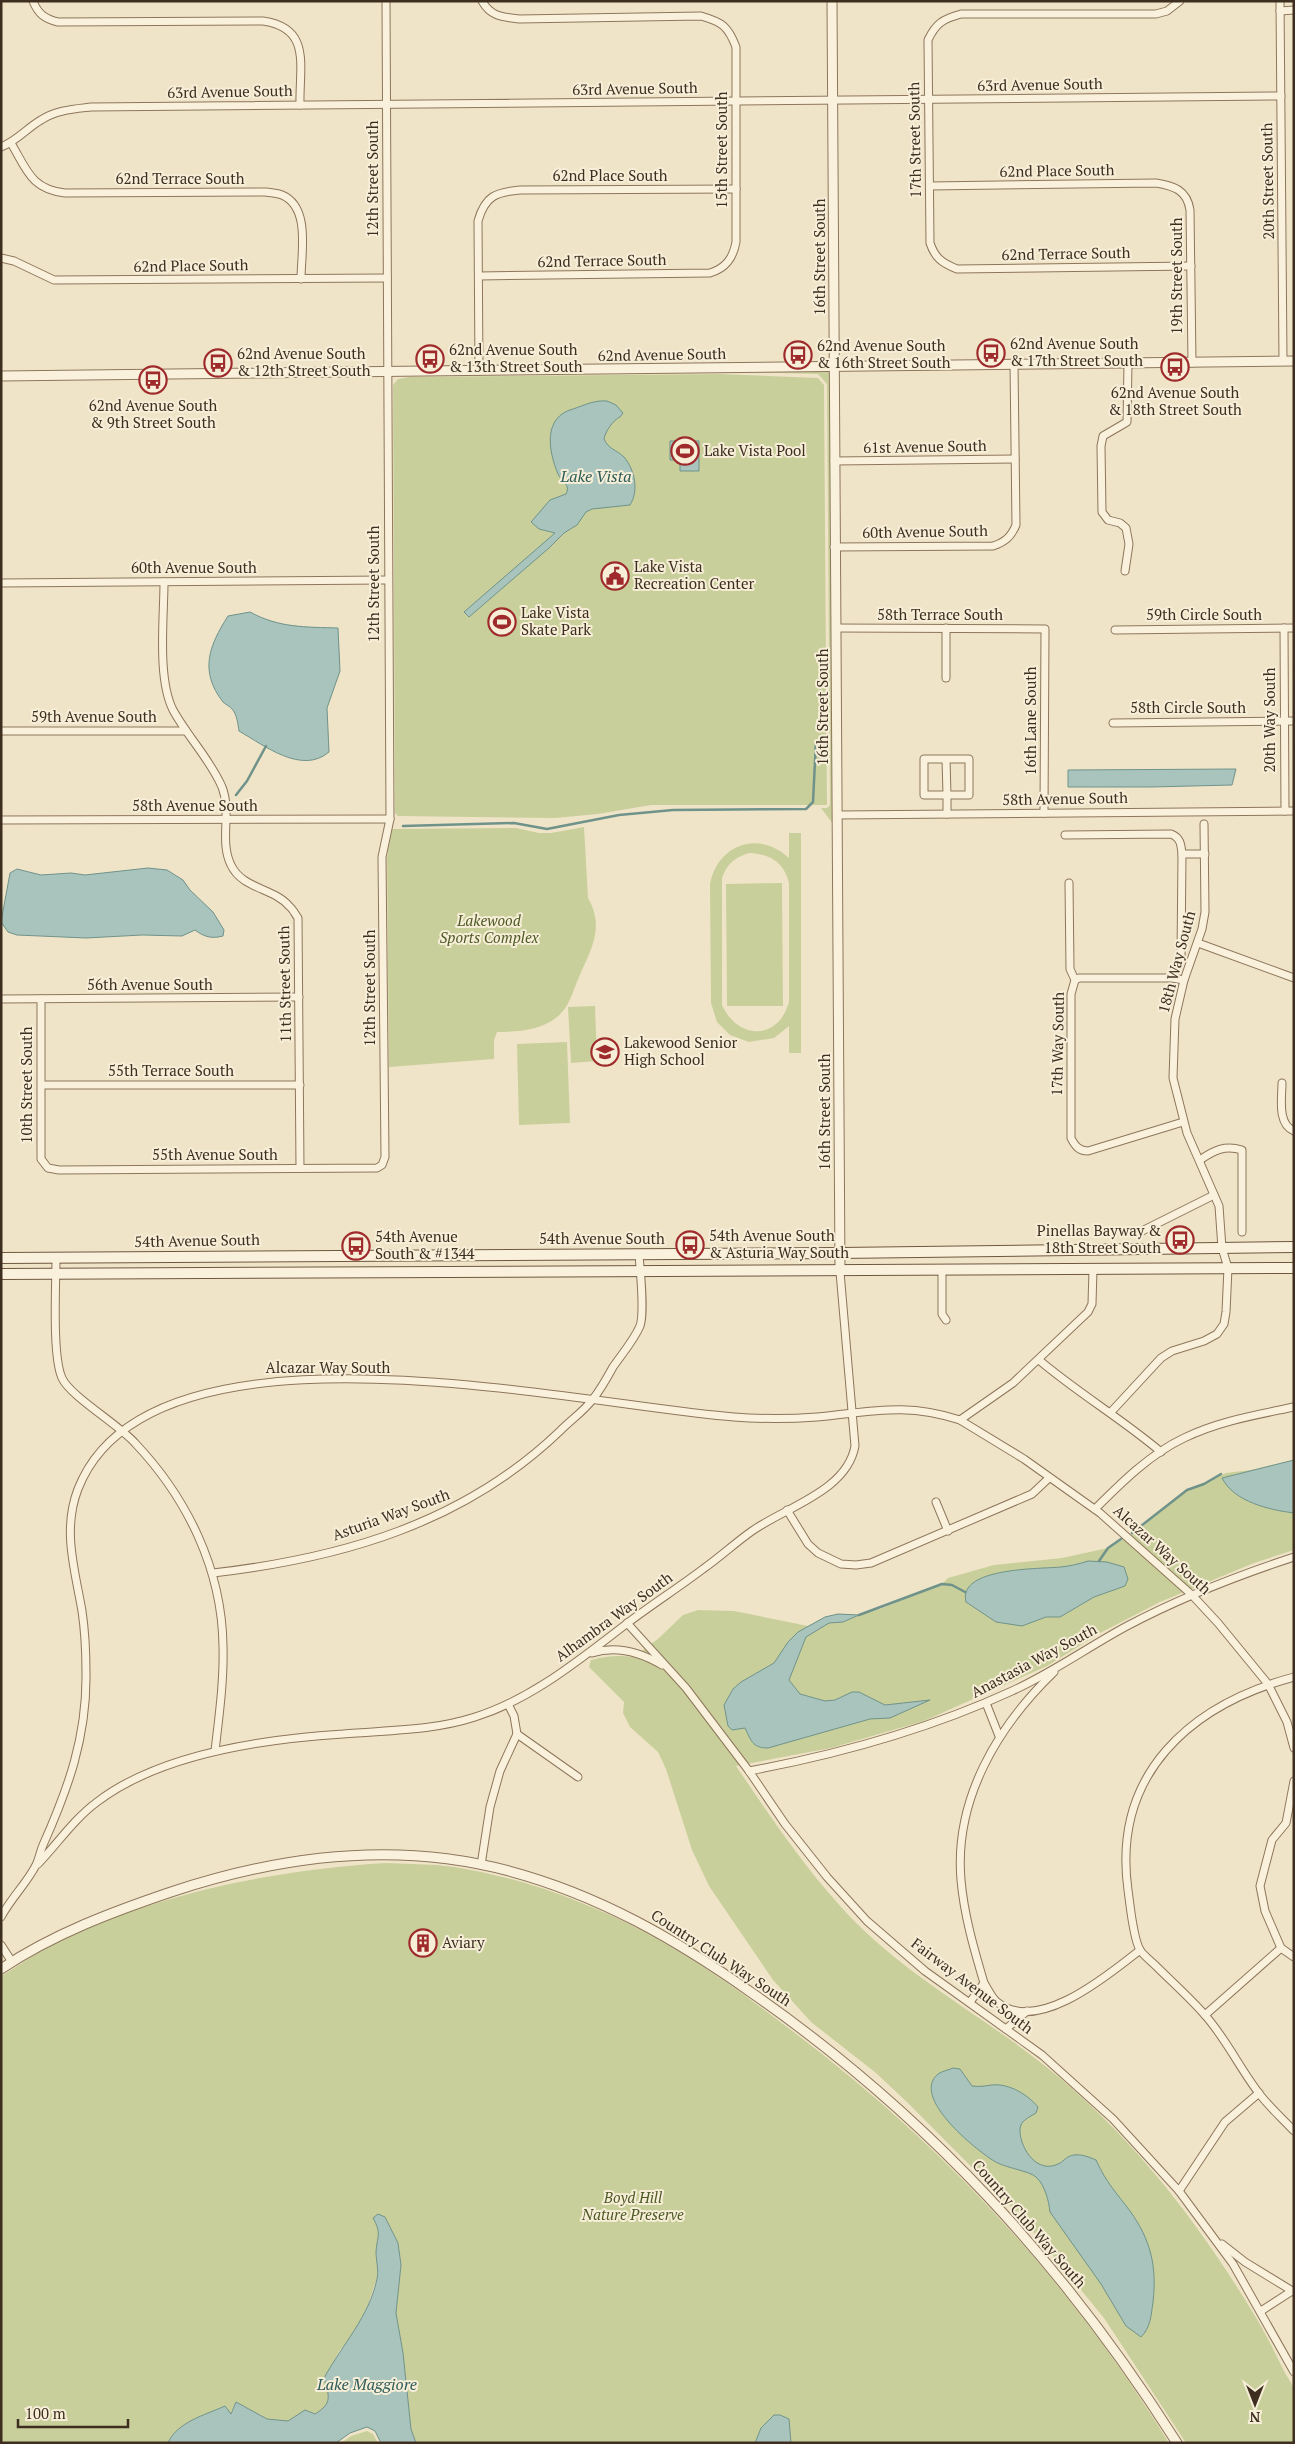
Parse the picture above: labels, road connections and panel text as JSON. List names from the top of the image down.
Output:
{
  "streets": {
    "main road": ["54th Avenue South"],
    "street": [
      "63rd Avenue South",
      "17th Street South",
      "15th Street South",
      "62nd Place South",
      "62nd Terrace South",
      "12th Street South",
      "20th Street South",
      "16th Street South",
      "19th Street South",
      "62nd Avenue South",
      "61st Avenue South",
      "60th Avenue South",
      "58th Terrace South",
      "59th Circle South",
      "58th Circle South",
      "59th Avenue South",
      "20th Way South",
      "16th Lane South",
      "58th Avenue South",
      "18th Way South",
      "11th Street South",
      "56th Avenue South",
      "17th Way South",
      "55th Terrace South",
      "10th Street South",
      "55th Avenue South",
      "Alcazar Way South",
      "Asturia Way South",
      "Alhambra Way South",
      "Anastasia Way South",
      "Country Club Way South",
      "Fairway Avenue South"
    ]
  },
  "crossings": [
    ["63rd Avenue South", "17th Street South"],
    ["63rd Avenue South", "15th Street South"],
    ["63rd Avenue South", "62nd Terrace South"],
    ["63rd Avenue South", "12th Street South"],
    ["63rd Avenue South", "20th Street South"],
    ["63rd Avenue South", "16th Street South"],
    ["17th Street South", "62nd Place South"],
    ["17th Street South", "62nd Terrace South"],
    ["15th Street South", "62nd Place South"],
    ["15th Street South", "62nd Terrace South"],
    ["62nd Place South", "62nd Terrace South"],
    ["62nd Place South", "12th Street South"],
    ["62nd Place South", "19th Street South"],
    ["62nd Terrace South", "19th Street South"],
    ["12th Street South", "62nd Avenue South"],
    ["12th Street South", "60th Avenue South"],
    ["12th Street South", "58th Avenue South"],
    ["12th Street South", "55th Avenue South"],
    ["20th Street South", "62nd Avenue South"],
    ["16th Street South", "62nd Avenue South"],
    ["16th Street South", "61st Avenue South"],
    ["16th Street South", "60th Avenue South"],
    ["16th Street South", "58th Terrace South"],
    ["16th Street South", "58th Avenue South"],
    ["16th Street South", "54th Avenue South"],
    ["16th Street South", "Alcazar Way South"],
    ["16th Street South", "Alhambra Way South"],
    ["19th Street South", "62nd Avenue South"],
    ["61st Avenue South", "60th Avenue South"],
    ["60th Avenue South", "11th Street South"],
    ["58th Terrace South", "16th Lane South"],
    ["59th Circle South", "20th Way South"],
    ["58th Circle South", "20th Way South"],
    ["59th Avenue South", "11th Street South"],
    ["20th Way South", "58th Avenue South"],
    ["16th Lane South", "58th Avenue South"],
    ["58th Avenue South", "11th Street South"],
    ["18th Way South", "17th Way South"],
    ["18th Way South", "54th Avenue South"],
    ["11th Street South", "56th Avenue South"],
    ["11th Street South", "55th Terrace South"],
    ["11th Street South", "55th Avenue South"],
    ["56th Avenue South", "10th Street South"],
    ["55th Terrace South", "10th Street South"],
    ["10th Street South", "55th Avenue South"],
    ["54th Avenue South", "Asturia Way South"],
    ["Alcazar Way South", "Asturia Way South"],
    ["Alcazar Way South", "Alhambra Way South"],
    ["Alcazar Way South", "Anastasia Way South"],
    ["Alhambra Way South", "Fairway Avenue South"],
    ["Anastasia Way South", "Fairway Avenue South"]
  ],
  "water": ["Lake Vista", "Lake Maggiore"],
  "parks": ["Lakewood Sports Complex", "Boyd Hill Nature Preserve"],
  "places": {
    "bus stop": [
      "62nd Avenue South & 17th Street South",
      "62nd Avenue South & 16th Street South",
      "62nd Avenue South & 13th Street South",
      "62nd Avenue South & 12th Street South",
      "62nd Avenue South & 18th Street South",
      "62nd Avenue South & 9th Street South",
      "Pinellas Bayway & 18th Street South",
      "54th Avenue South & Asturia Way South",
      "54th Avenue South & #1344"
    ],
    "sports": ["Lake Vista Pool", "Lake Vista Skate Park"],
    "public building": ["Lake Vista Recreation Center"],
    "school or university": ["Lakewood Senior High School"],
    "building": ["Aviary"]
  },
  "scale_bar": "100 m",
  "north": "bottom"
}
